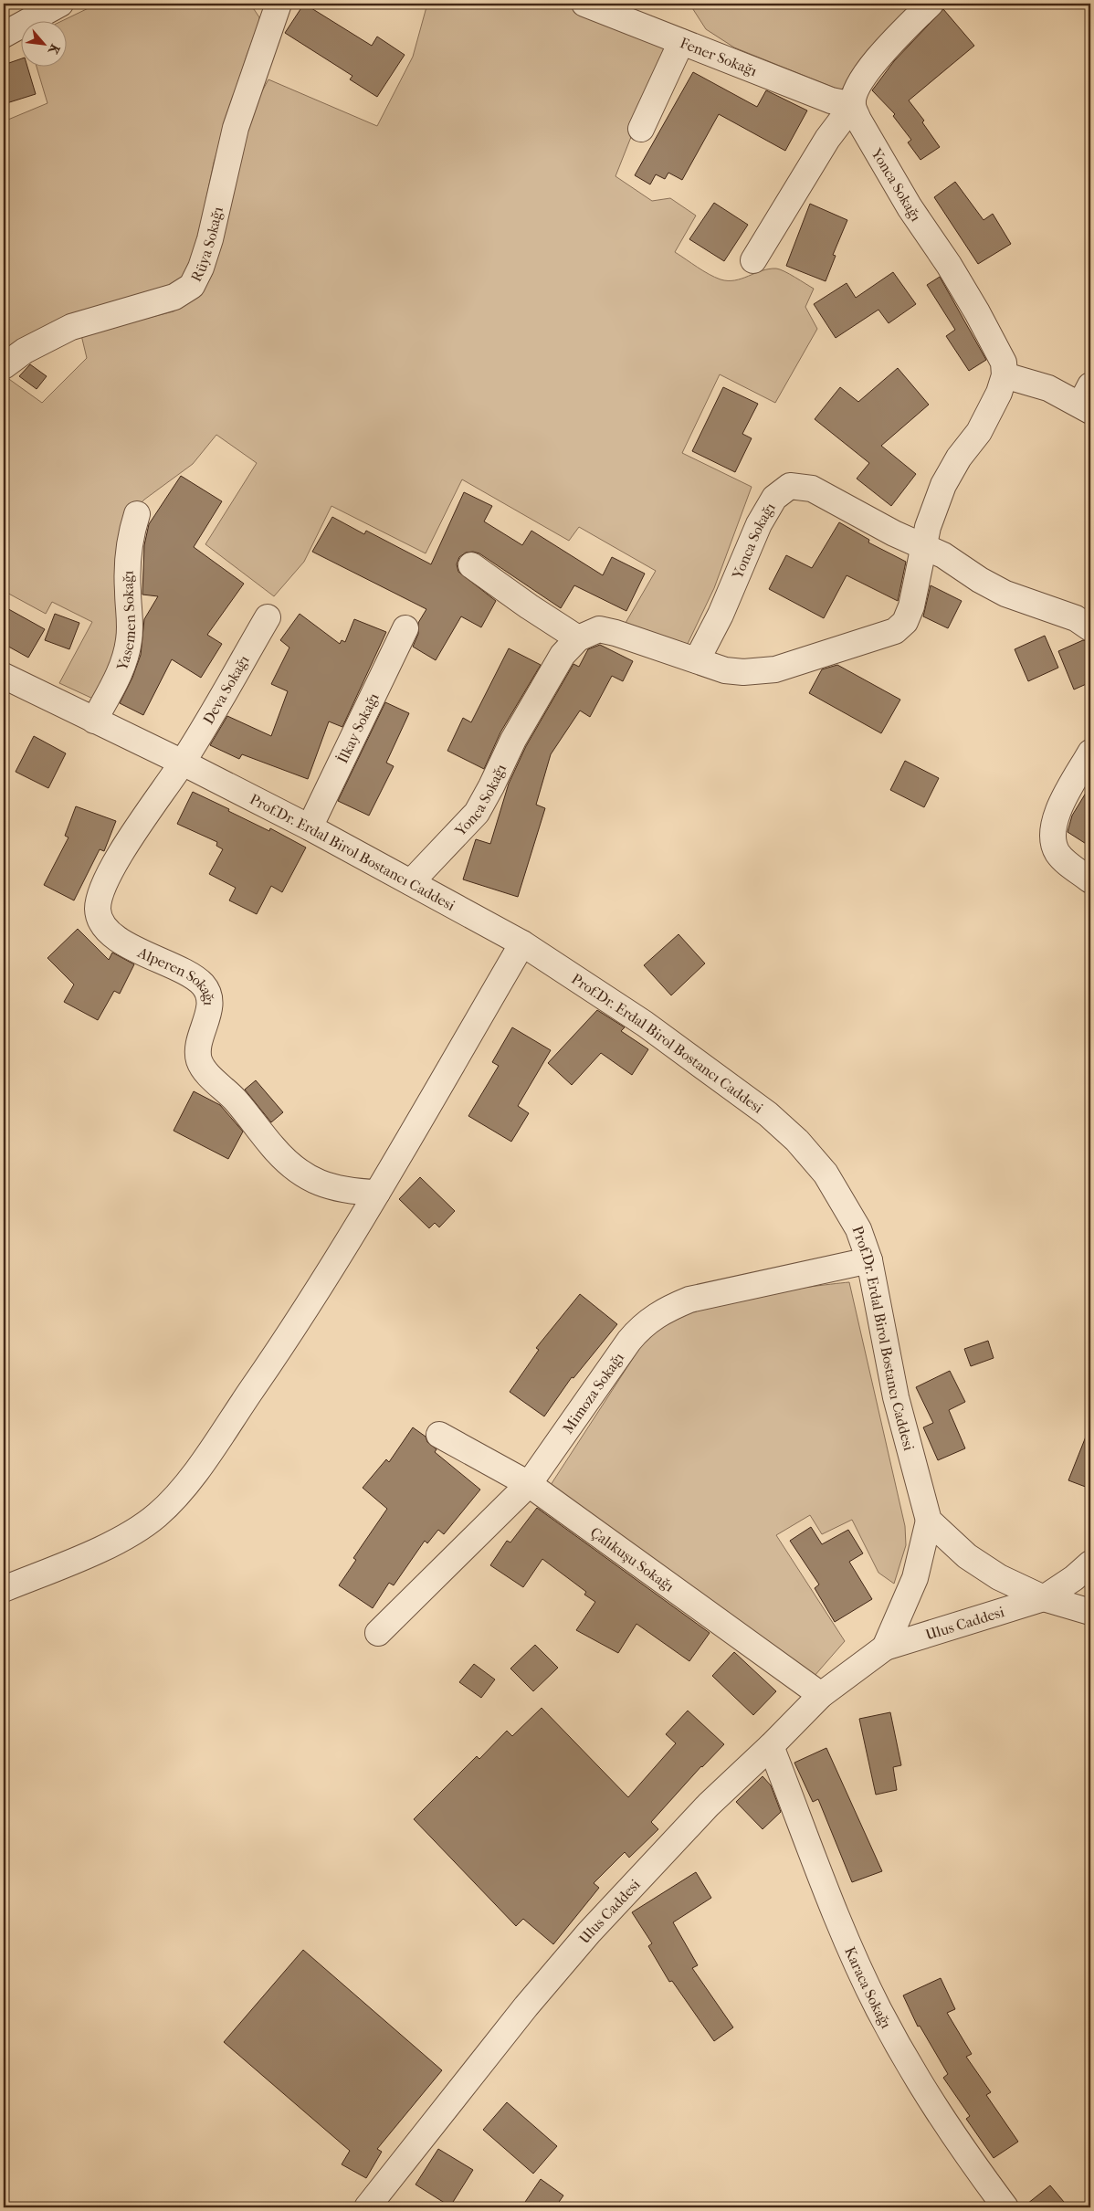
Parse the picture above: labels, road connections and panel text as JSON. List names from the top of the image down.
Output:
{
  "streets": {
    "street": [
      "Fener Sokağı",
      "Yonca Sokağı",
      "Rüya Sokağı",
      "Yasemen Sokağı",
      "Deva Sokağı",
      "İlkay Sokağı",
      "Prof.Dr. Erdal Birol Bostancı Caddesi",
      "Alperen Sokağı",
      "Mimoza Sokağı",
      "Çalıkuşu Sokağı",
      "Ulus Caddesi",
      "Karaca Sokağı"
    ]
  },
  "crossings": [
    ["Fener Sokağı", "Yonca Sokağı"],
    ["Yonca Sokağı", "Prof.Dr. Erdal Birol Bostancı Caddesi"],
    ["Yasemen Sokağı", "Prof.Dr. Erdal Birol Bostancı Caddesi"],
    ["Deva Sokağı", "Prof.Dr. Erdal Birol Bostancı Caddesi"],
    ["Deva Sokağı", "Alperen Sokağı"],
    ["İlkay Sokağı", "Prof.Dr. Erdal Birol Bostancı Caddesi"],
    ["Prof.Dr. Erdal Birol Bostancı Caddesi", "Alperen Sokağı"],
    ["Prof.Dr. Erdal Birol Bostancı Caddesi", "Mimoza Sokağı"],
    ["Prof.Dr. Erdal Birol Bostancı Caddesi", "Ulus Caddesi"],
    ["Mimoza Sokağı", "Çalıkuşu Sokağı"],
    ["Çalıkuşu Sokağı", "Ulus Caddesi"],
    ["Ulus Caddesi", "Karaca Sokağı"]
  ],
  "north": "bottom right"
}
